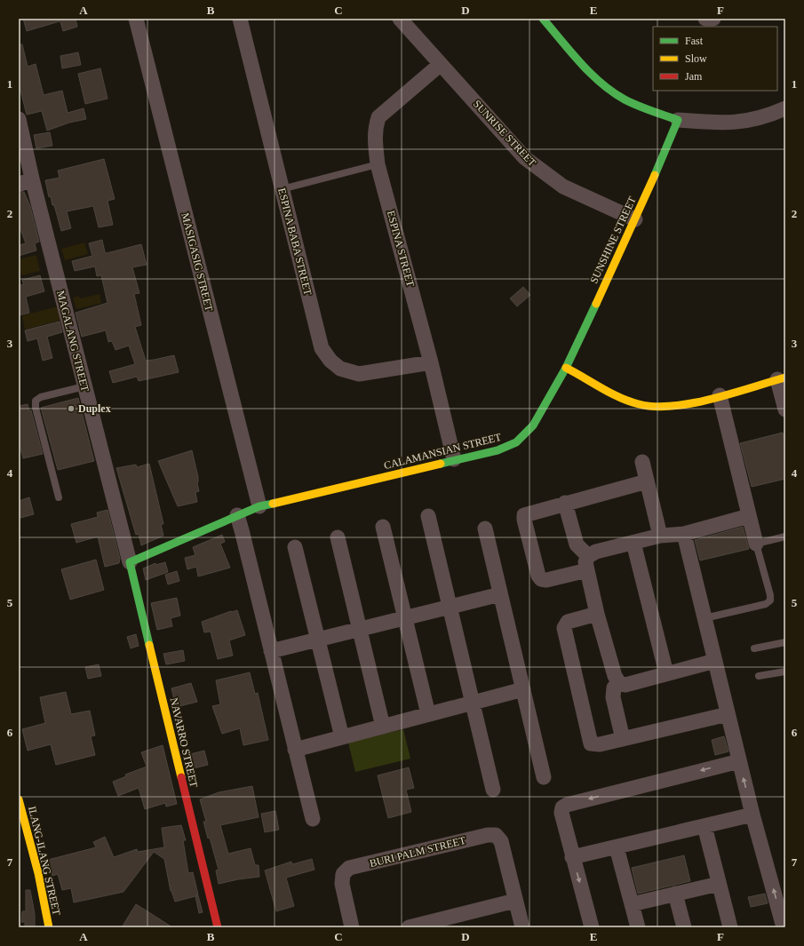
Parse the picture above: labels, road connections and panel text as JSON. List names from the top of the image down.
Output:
{
  "streets": {
    "street": [
      "SUNRISE STREET",
      "SUNSHINE STREET",
      "ESPINA BABA STREET",
      "ESPINA STREET",
      "MASIGASIG STREET",
      "MAGALANG STREET",
      "CALAMANSIAN STREET",
      "NAVARRO STREET",
      "BURI PALM STREET",
      "ILANG-ILANG STREET"
    ]
  },
  "crossings": [
    ["SUNRISE STREET", "SUNSHINE STREET"],
    ["SUNRISE STREET", "ESPINA STREET"],
    ["SUNSHINE STREET", "CALAMANSIAN STREET"],
    ["ESPINA BABA STREET", "ESPINA STREET"],
    ["ESPINA STREET", "CALAMANSIAN STREET"],
    ["MASIGASIG STREET", "CALAMANSIAN STREET"],
    ["MAGALANG STREET", "CALAMANSIAN STREET"],
    ["MAGALANG STREET", "NAVARRO STREET"],
    ["CALAMANSIAN STREET", "NAVARRO STREET"]
  ],
  "places": ["Duplex"],
  "legend": ["Fast", "Slow", "Jam"],
  "grid": {
    "columns": [
      "A",
      "B",
      "C",
      "D",
      "E",
      "F"
    ],
    "rows": [
      "1",
      "2",
      "3",
      "4",
      "5",
      "6",
      "7"
    ]
  }
}
